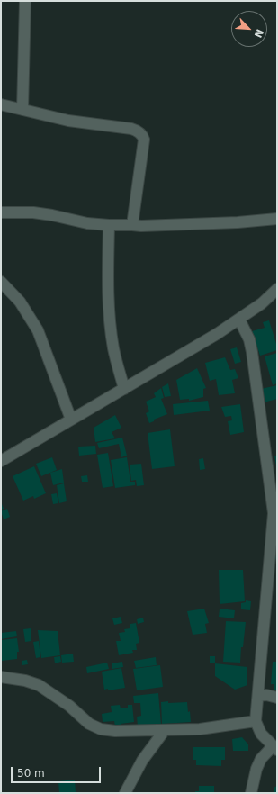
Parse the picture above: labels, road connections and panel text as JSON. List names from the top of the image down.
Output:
{
  "scale_bar": "50 m",
  "north": "bottom right"
}
